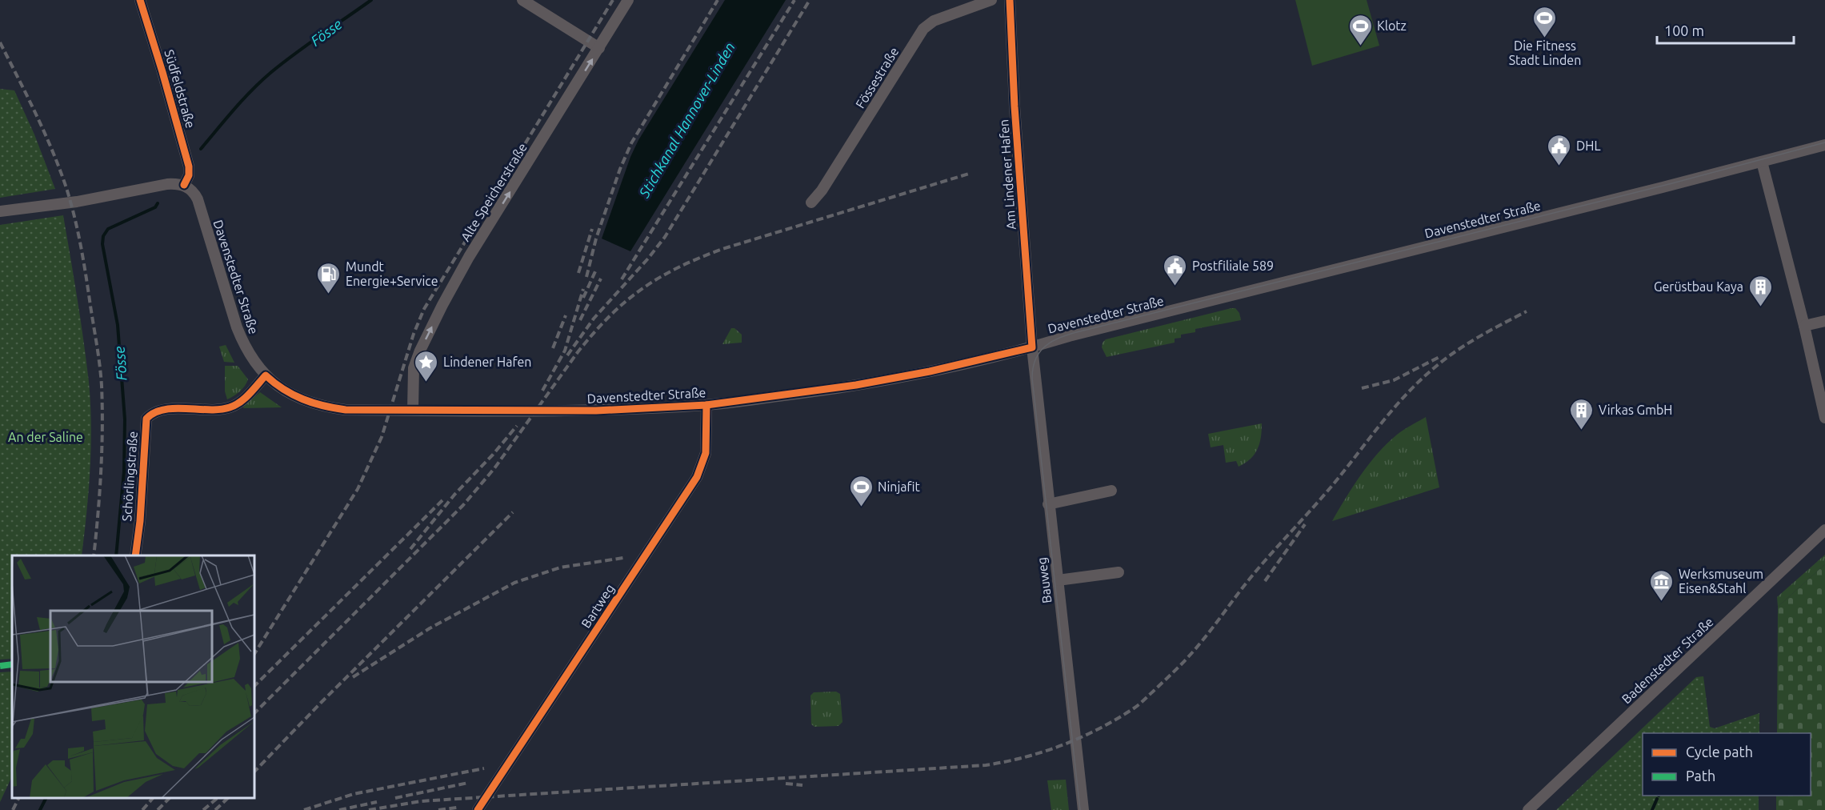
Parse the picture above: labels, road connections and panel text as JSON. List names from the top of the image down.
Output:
{
  "streets": {
    "street": [
      "Fössestraße",
      "Südfeldstraße",
      "Am Lindener Hafen",
      "Alte Speicherstraße",
      "Davenstedter Straße",
      "Schörlingstraße",
      "Bauweg",
      "Bartweg",
      "Badenstedter Straße"
    ]
  },
  "crossings": [
    ["Südfeldstraße", "Davenstedter Straße"],
    ["Am Lindener Hafen", "Davenstedter Straße"],
    ["Am Lindener Hafen", "Bauweg"],
    ["Alte Speicherstraße", "Davenstedter Straße"],
    ["Davenstedter Straße", "Schörlingstraße"],
    ["Davenstedter Straße", "Bauweg"],
    ["Davenstedter Straße", "Bartweg"]
  ],
  "one_way": ["Alte Speicherstraße"],
  "water": ["Fösse", "Stichkanal Hannover-Linden"],
  "parks": ["An der Saline"],
  "places": {
    "sports": ["Die Fitness Stadt Linden", "Klotz", "Ninjafit"],
    "public building": ["DHL", "Postfiliale 589"],
    "fuel station": ["Mundt Energie+Service"],
    "building": ["Gerüstbau Kaya", "Virkas GmbH"],
    "place": ["Lindener Hafen"],
    "museum": ["Werksmuseum Eisen&Stahl"]
  },
  "legend": ["Cycle path", "Path"],
  "scale_bar": "100 m"
}
